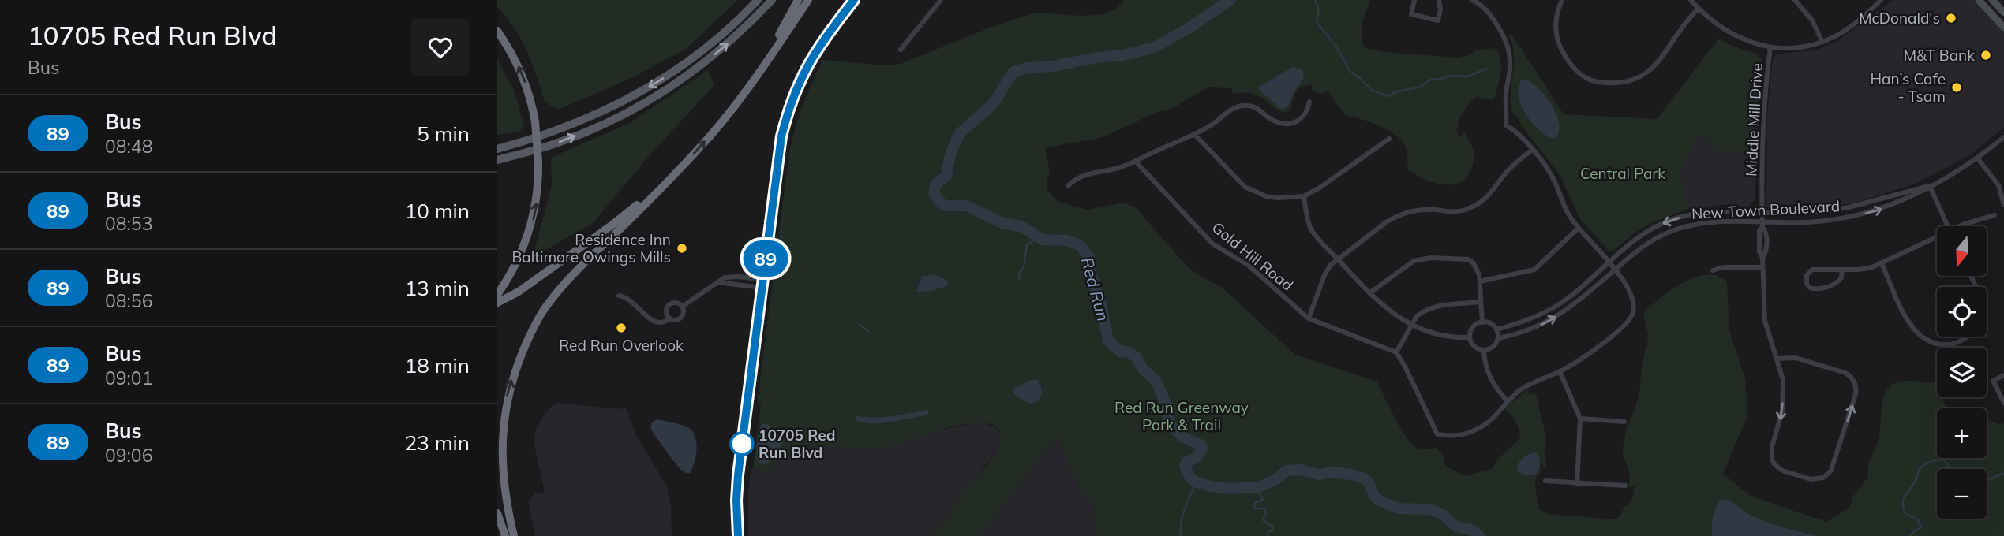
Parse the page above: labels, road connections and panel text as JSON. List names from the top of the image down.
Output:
{
  "streets": {
    "street": ["Middle Mill Drive", "New Town Boulevard", "Gold Hill Road"]
  },
  "crossings": [
    ["Middle Mill Drive", "New Town Boulevard"]
  ],
  "water": ["Red Run"],
  "parks": ["Central Park", "Red Run Greenway Park & Trail"],
  "places": [
    "McDonald's",
    "M&T Bank",
    "Han’s Cafe - Tsam",
    "Residence Inn Baltimore Owings Mills",
    "Red Run Overlook",
    "10705 Red Run Blvd"
  ],
  "lines": ["bus line 89"],
  "north": "bottom",
  "page": {
    "heading": ["10705 Red Run Blvd", "Bus"],
    "on_map": "89",
    "list": [
      {
        "mark": "89",
        "name": "Bus",
        "note": "08:48",
        "value": "5 min"
      },
      {
        "mark": "89",
        "name": "Bus",
        "note": "08:53",
        "value": "10 min"
      },
      {
        "mark": "89",
        "name": "Bus",
        "note": "08:56",
        "value": "13 min"
      },
      {
        "mark": "89",
        "name": "Bus",
        "note": "09:01",
        "value": "18 min"
      },
      {
        "mark": "89",
        "name": "Bus",
        "note": "09:06",
        "value": "23 min"
      }
    ],
    "map_buttons": ["+", "−"]
  }
}
